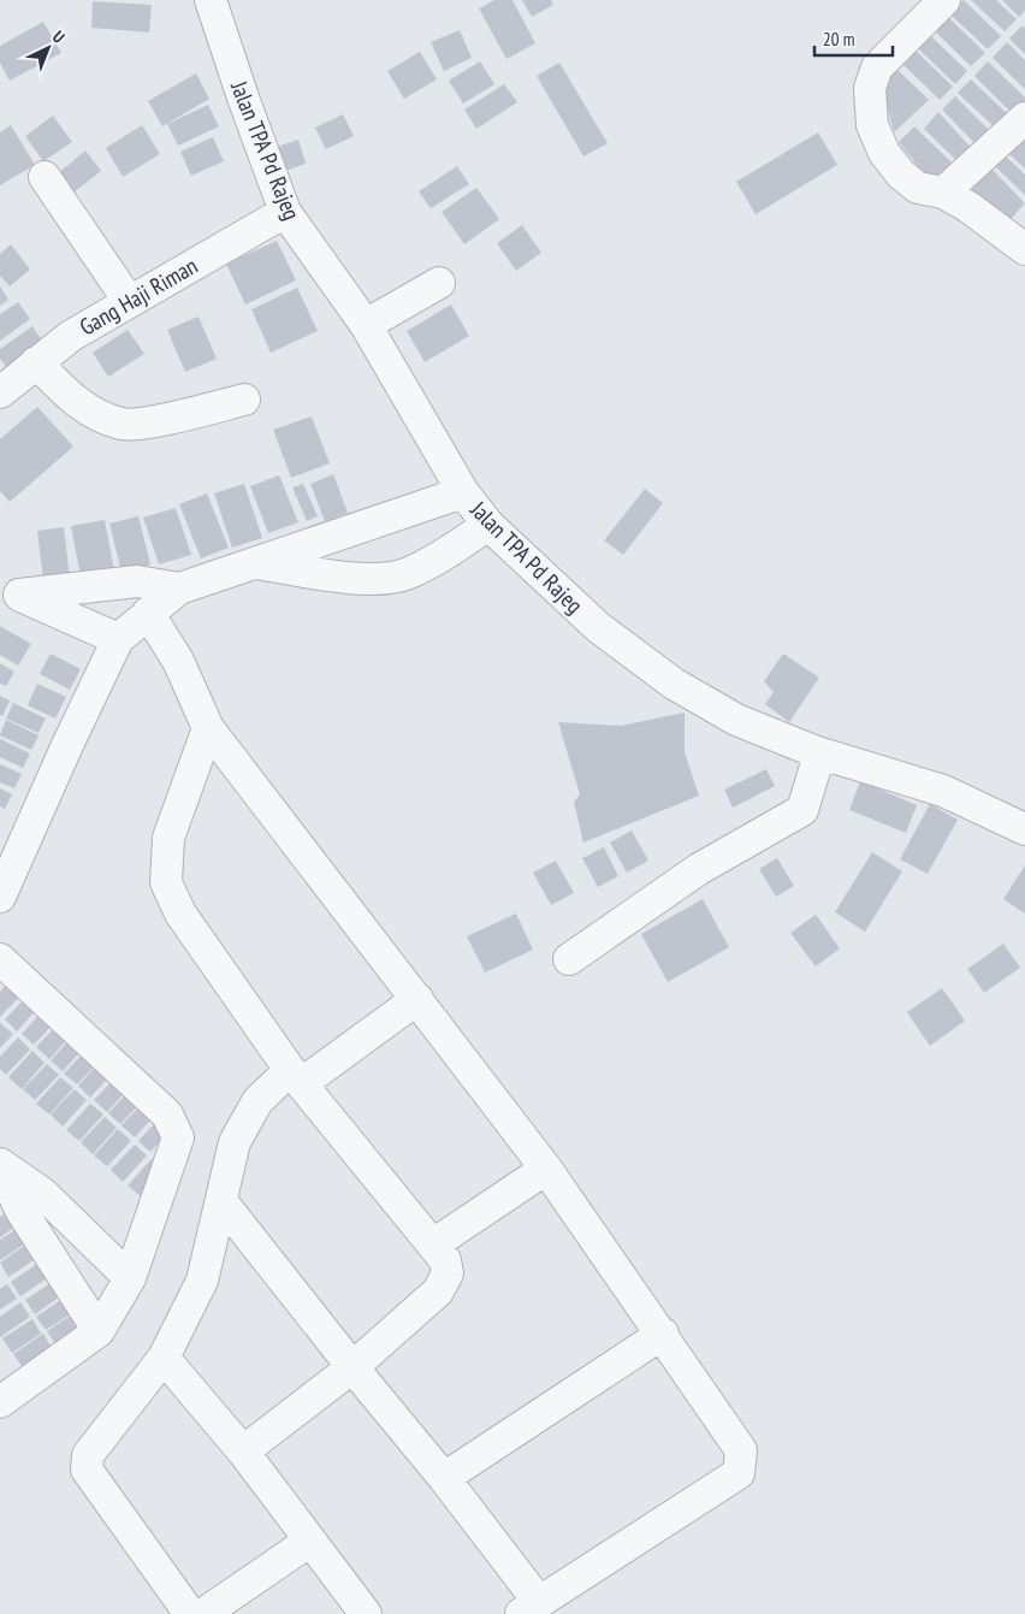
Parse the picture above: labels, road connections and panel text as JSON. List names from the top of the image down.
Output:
{
  "streets": {
    "street": ["Jalan TPA Pd Rajeg", "Gang Haji Riman"]
  },
  "crossings": [
    ["Jalan TPA Pd Rajeg", "Gang Haji Riman"]
  ],
  "scale_bar": "20 m",
  "north": "top right"
}
